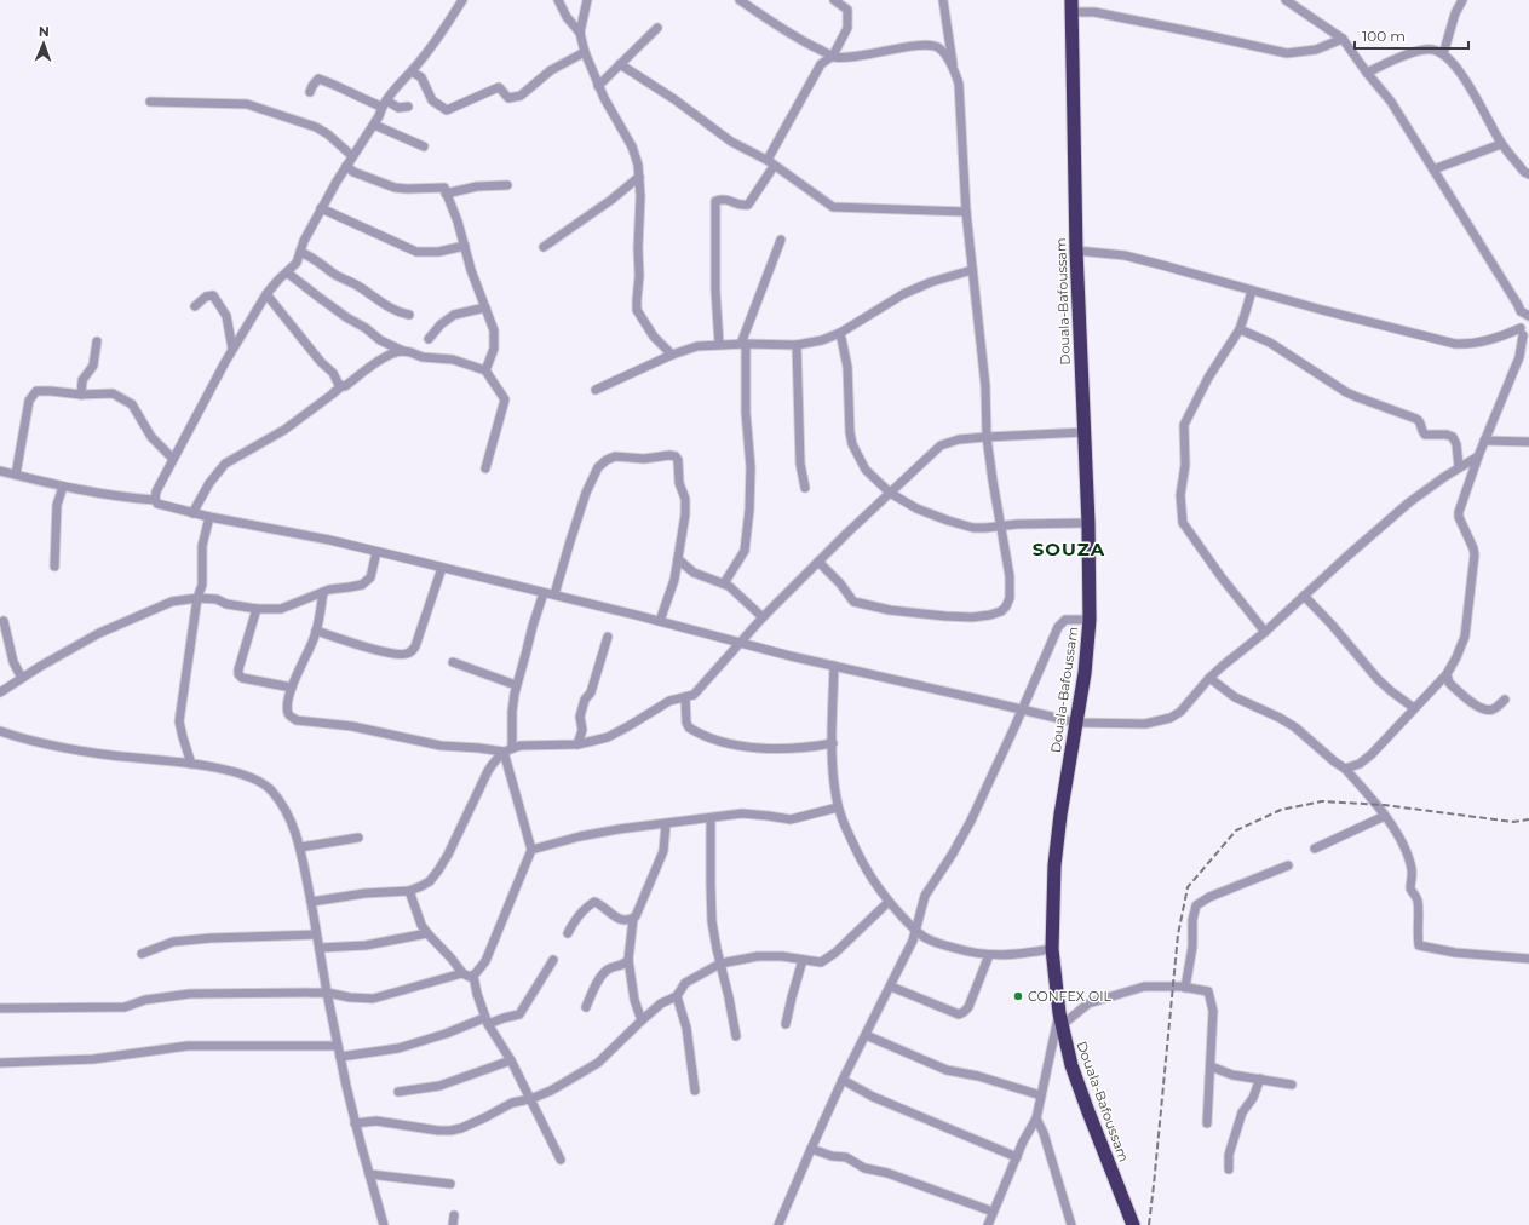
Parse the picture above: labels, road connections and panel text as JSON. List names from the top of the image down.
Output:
{
  "streets": {
    "highway": ["Douala-Bafoussam"]
  },
  "districts": ["SOUZA"],
  "places": ["CONFEX OIL"],
  "scale_bar": "100 m",
  "north": "top"
}
